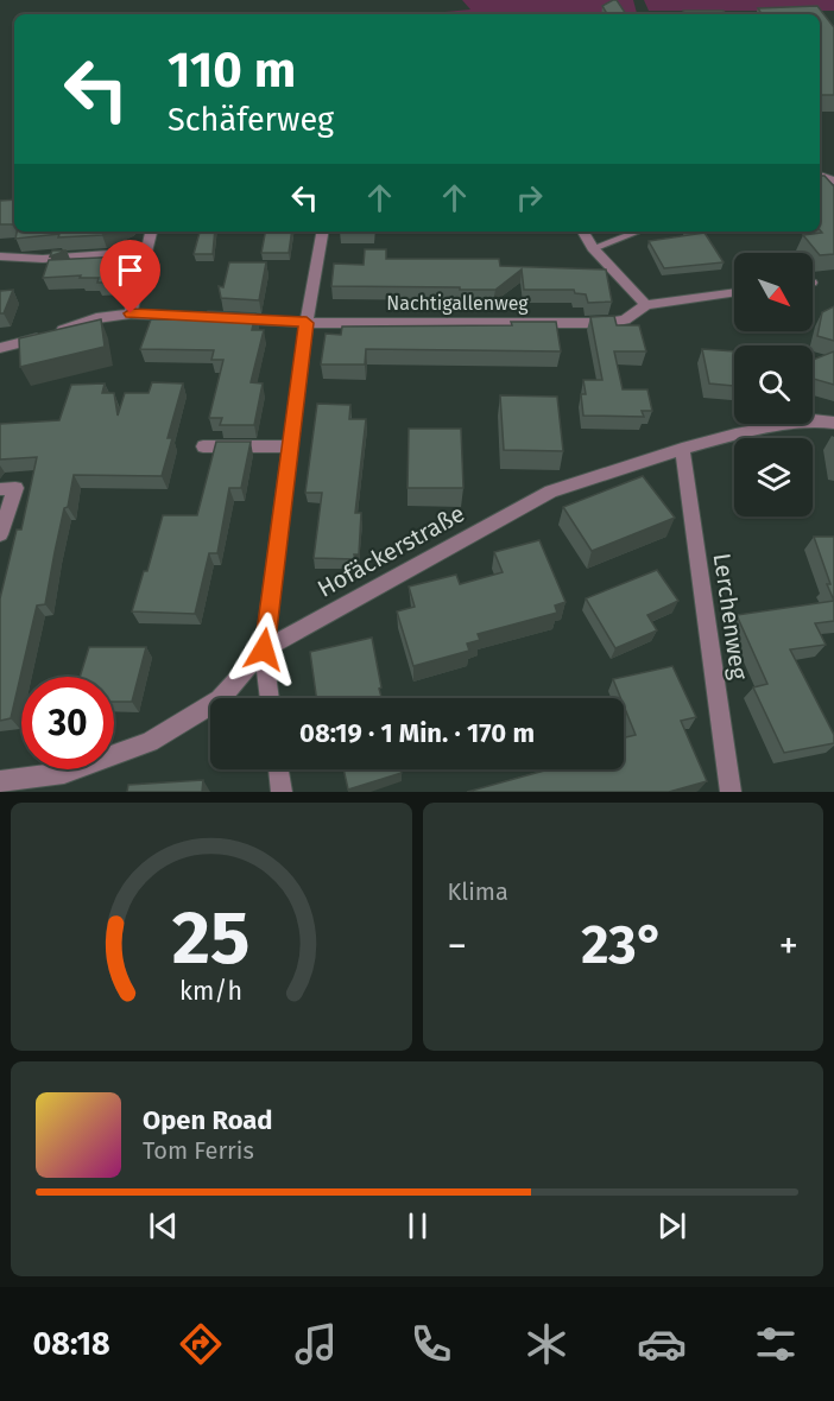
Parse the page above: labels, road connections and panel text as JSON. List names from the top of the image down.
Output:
{
  "streets": {
    "street": ["Nachtigallenweg", "Hofäckerstraße", "Lerchenweg"]
  },
  "crossings": [
    ["Hofäckerstraße", "Lerchenweg"]
  ],
  "north": "bottom right",
  "page": {
    "turn": ["110 m", "Schäferweg"],
    "limit": "30",
    "trip": "08:19 · 1 Min. · 170 m",
    "tile": "Klima",
    "heat": ["−", "23°", "+"],
    "song": ["Open Road", "Tom Ferris"],
    "tabs": "08:18",
    "gauge": ["25", "km/h"]
  }
}
